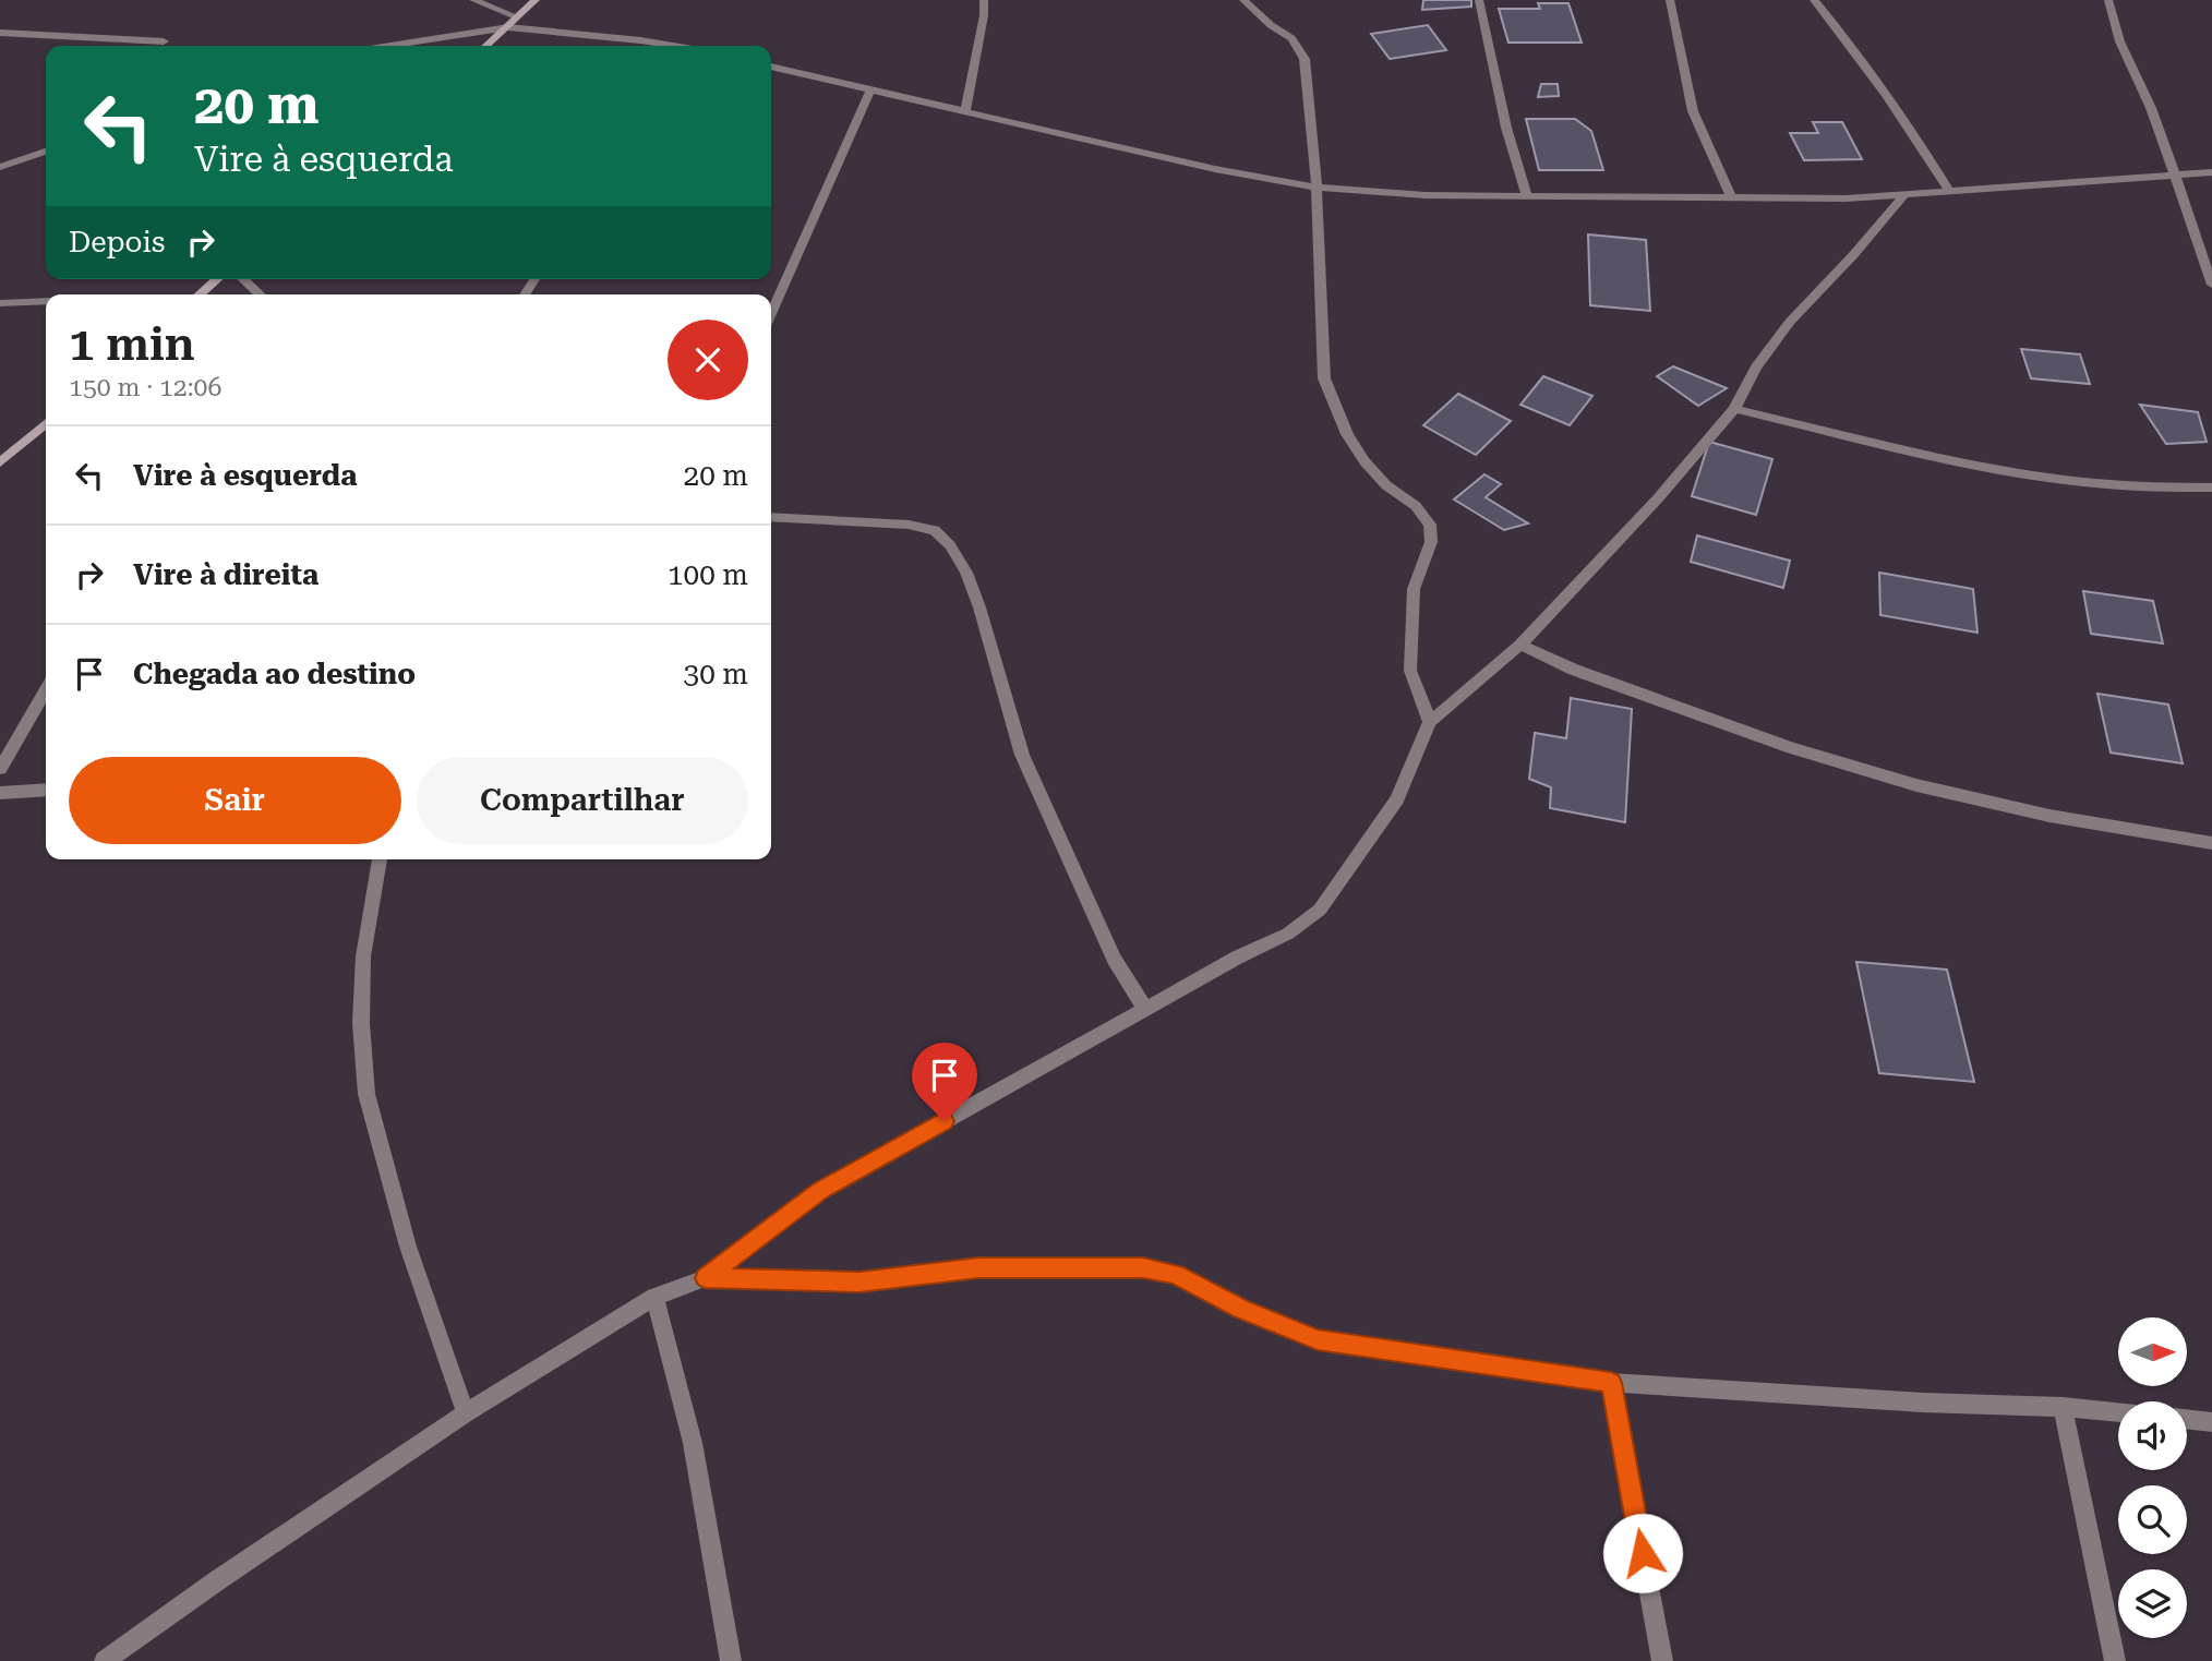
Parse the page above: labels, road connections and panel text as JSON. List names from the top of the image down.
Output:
{
  "north": "right",
  "page": {
    "turn": ["20 m", "Vire à esquerda"],
    "then": "Depois",
    "heading": ["1 min", "150 m · 12:06"],
    "list": [
      {
        "name": "Vire à esquerda",
        "value": "20 m"
      },
      {
        "name": "Vire à direita",
        "value": "100 m"
      },
      {
        "name": "Chegada ao destino",
        "value": "30 m"
      }
    ],
    "buttons": ["Sair", "Compartilhar"]
  }
}
